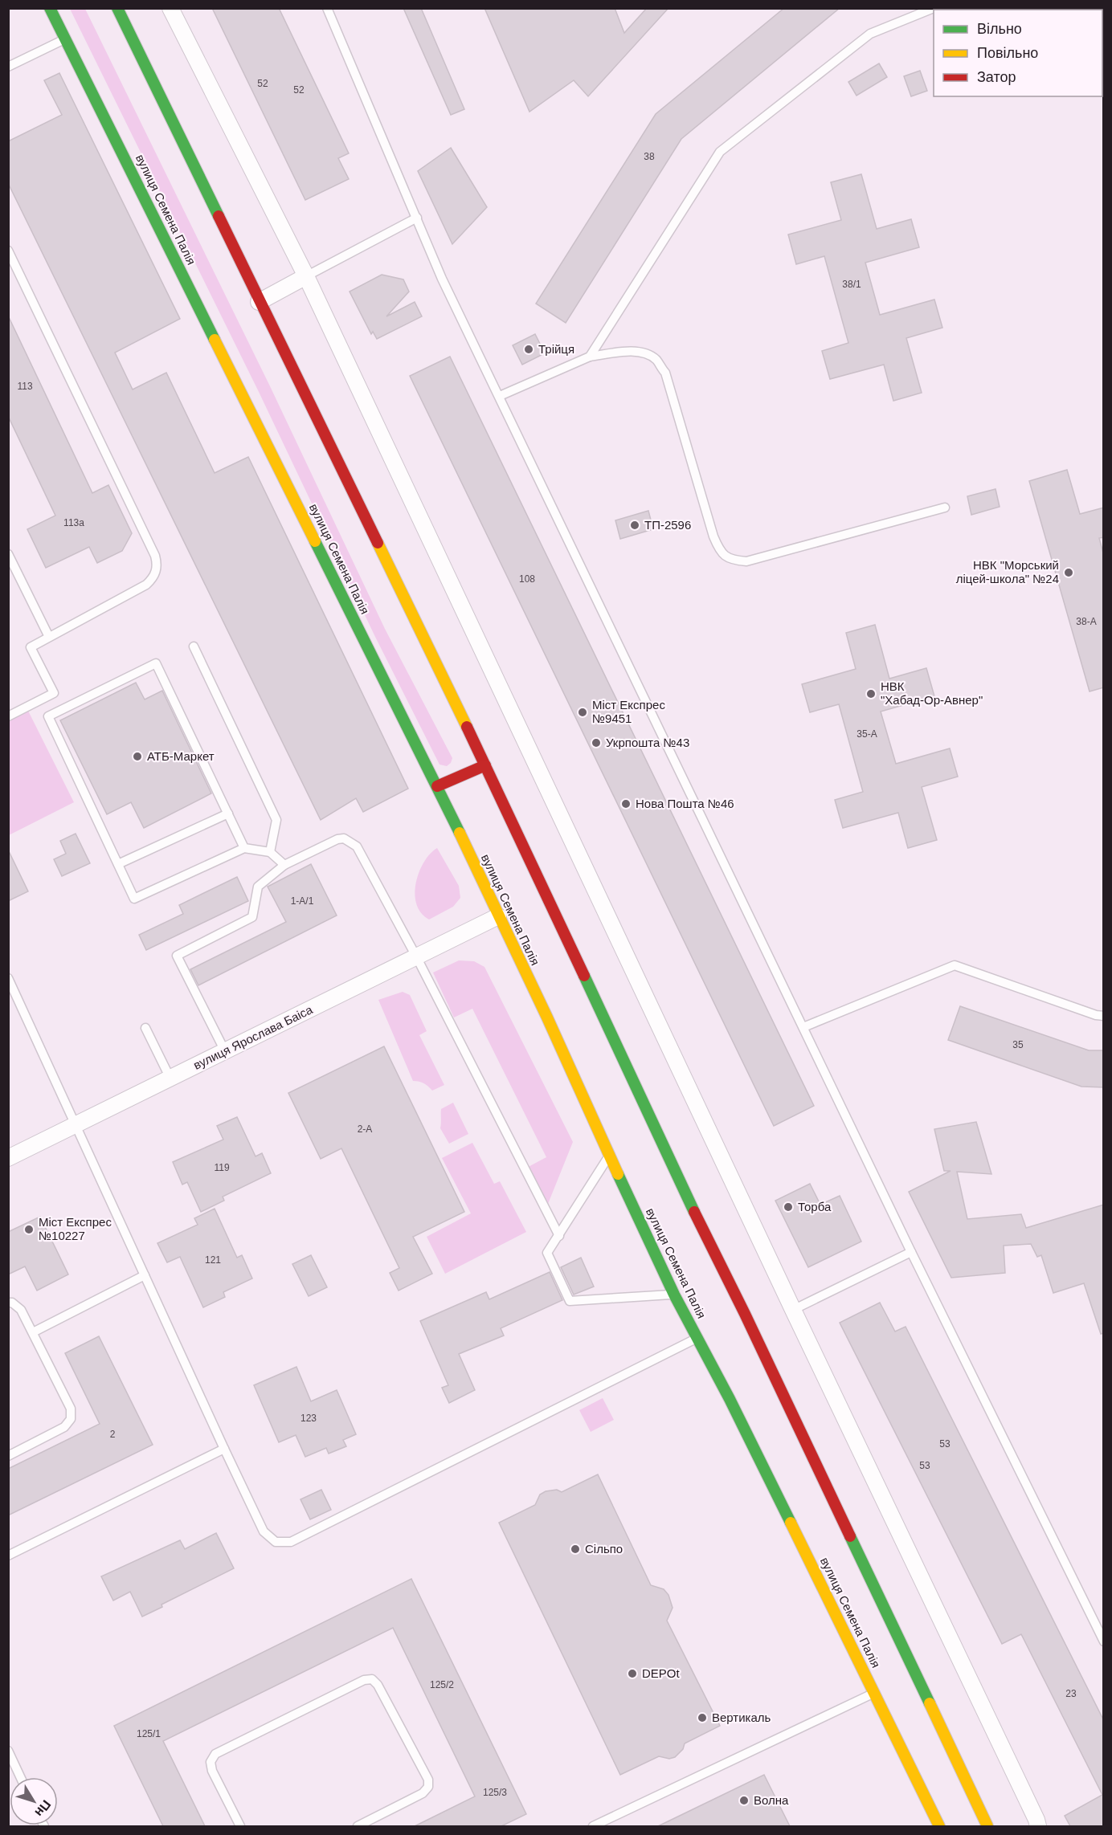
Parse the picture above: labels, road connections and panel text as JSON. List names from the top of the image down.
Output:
{
  "streets": {
    "main road": ["вулиця Семена Палія"],
    "street": ["вулиця Ярослава Баіса"]
  },
  "crossings": [
    ["вулиця Семена Палія", "вулиця Ярослава Баіса"]
  ],
  "places": [
    "Трійця",
    "ТП-2596",
    "НВК \"Морський ліцей-школа\" №24",
    "НВК \"Хабад-Ор-Авнер\"",
    "Міст Експрес №9451",
    "Укрпошта №43",
    "АТБ-Маркет",
    "Нова Пошта №46",
    "Торба",
    "Міст Експрес №10227",
    "Сільпо",
    "DEPOt",
    "Вертикаль",
    "Волна"
  ],
  "house_numbers": [
    "52",
    "52",
    "38",
    "38/1",
    "113",
    "113а",
    "108",
    "38-А",
    "35-А",
    "1-А/1",
    "35",
    "2-А",
    "119",
    "121",
    "123",
    "2",
    "53",
    "53",
    "125/2",
    "23",
    "125/1",
    "125/3"
  ],
  "legend": ["Вільно", "Повільно", "Затор"],
  "north": "bottom right"
}
